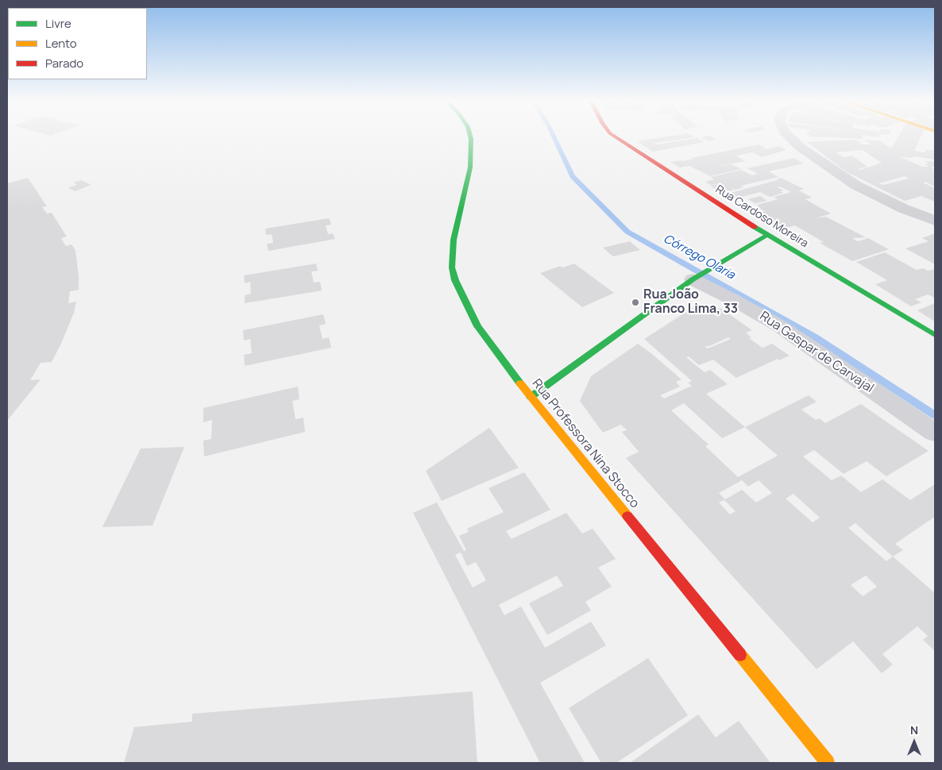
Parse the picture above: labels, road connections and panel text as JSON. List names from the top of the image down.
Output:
{
  "streets": {
    "street": ["Rua Cardoso Moreira", "Rua Gaspar de Carvajal", "Rua Professora Nina Stocco"]
  },
  "water": ["Córrego Olaria"],
  "places": ["Rua João Franco Lima, 33"],
  "legend": ["Livre", "Lento", "Parado"],
  "north": "top"
}
